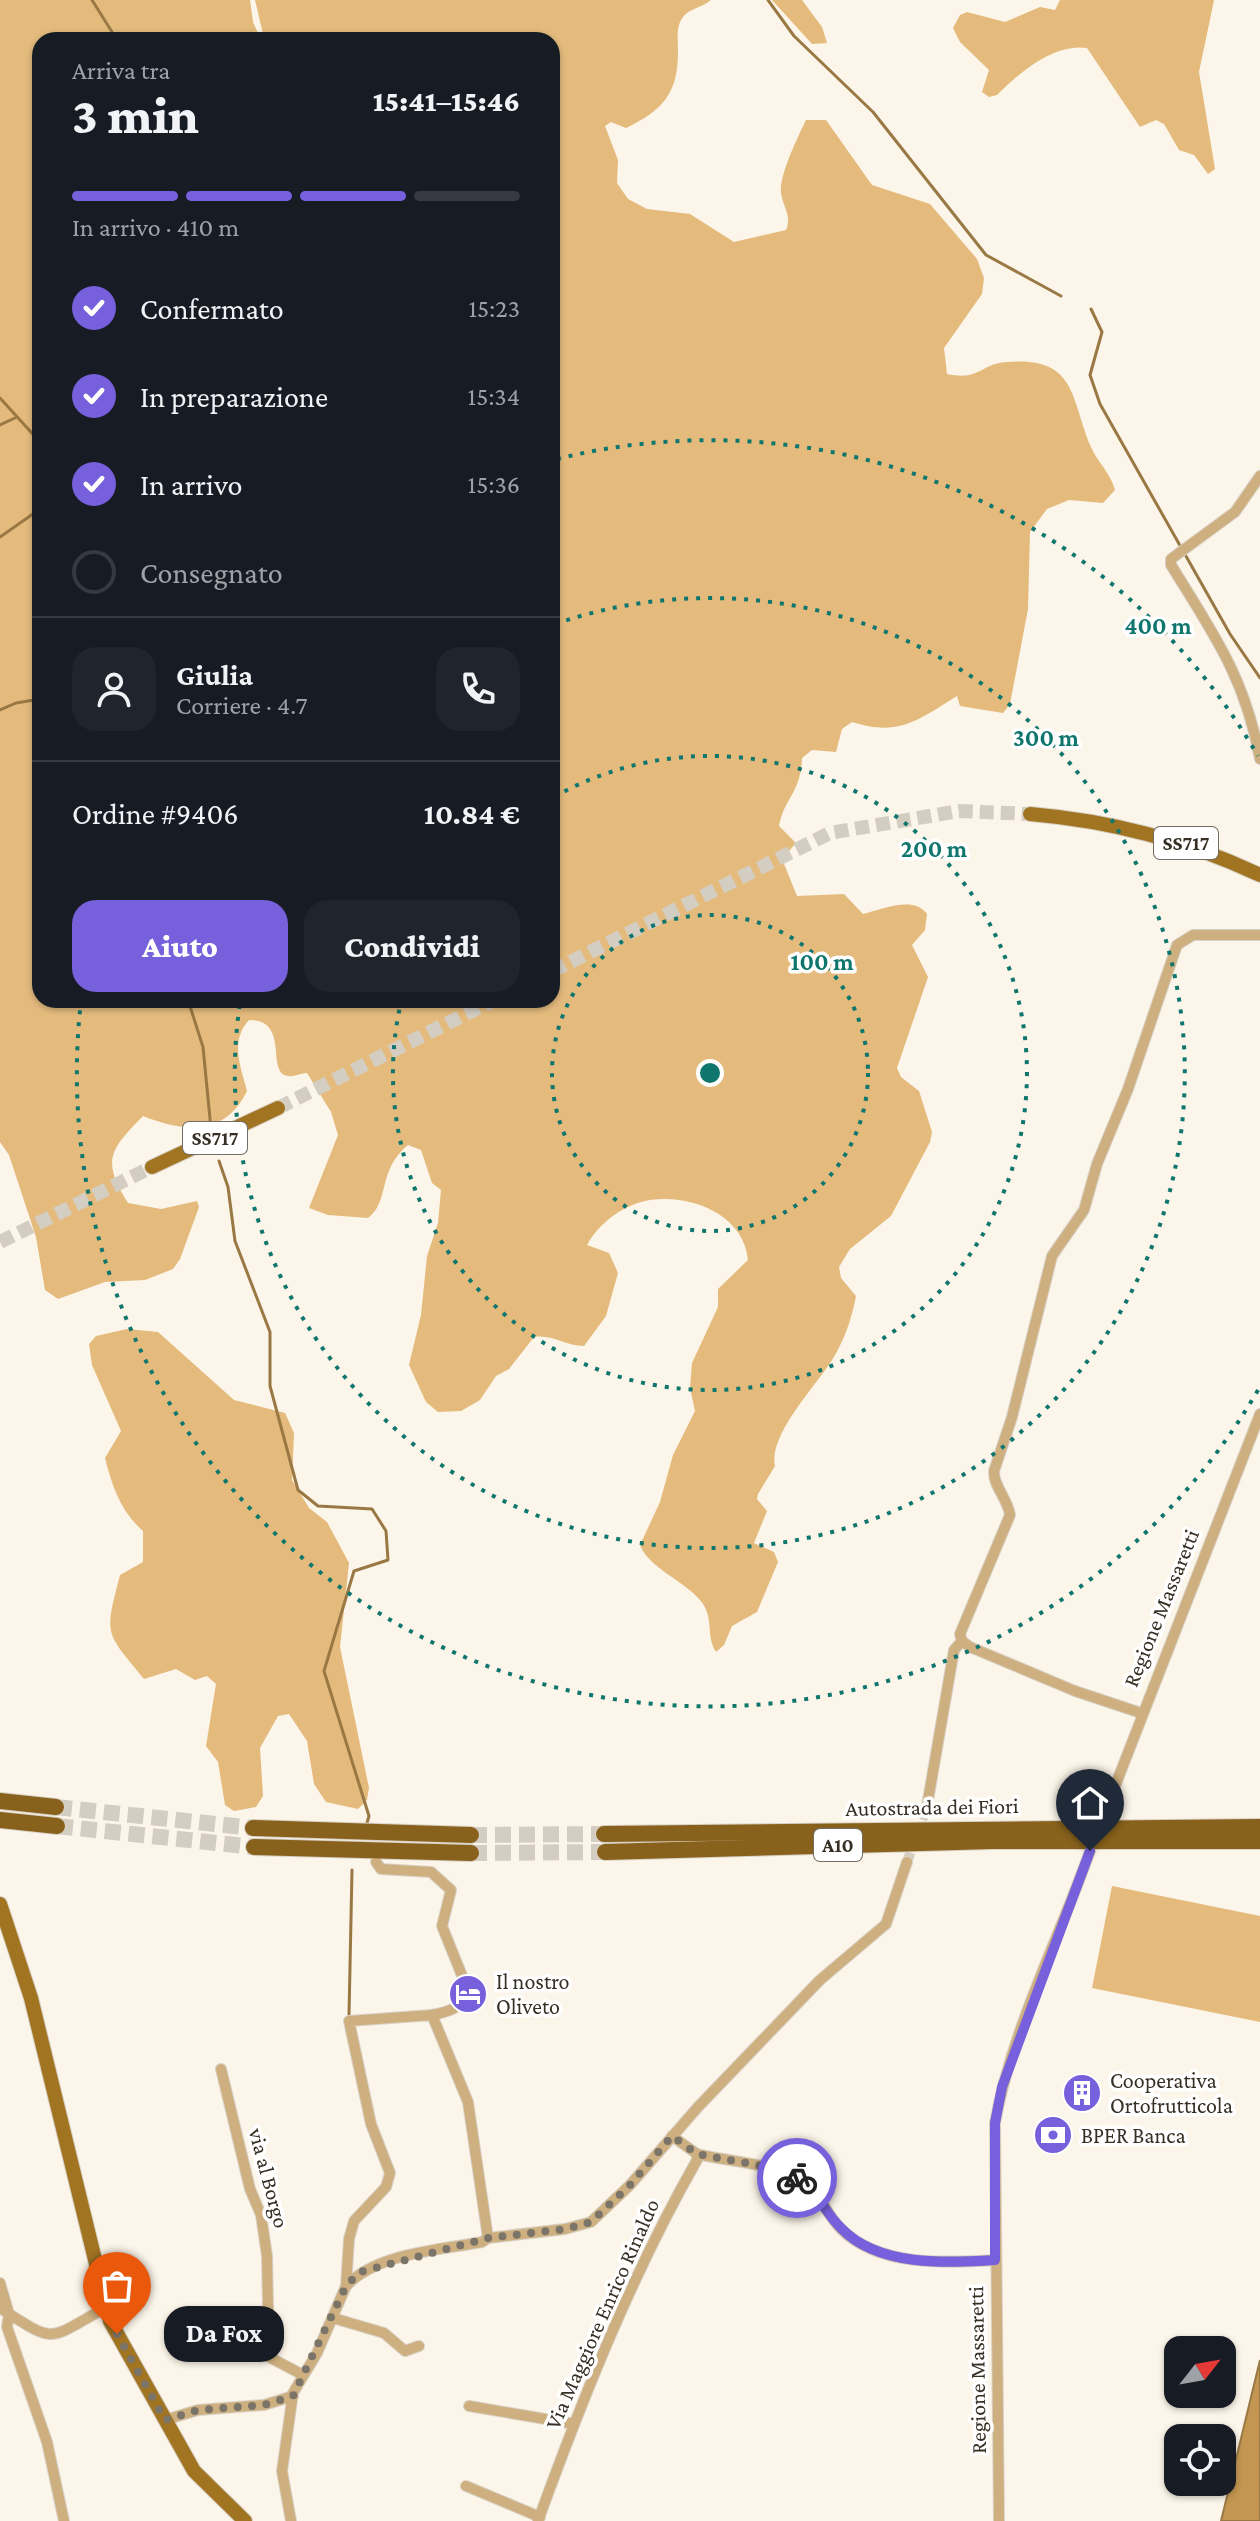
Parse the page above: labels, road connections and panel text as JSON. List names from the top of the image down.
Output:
{
  "streets": {
    "highway": ["Autostrada dei Fiori", "A10"],
    "main road": ["SS717"],
    "street": ["Regione Massaretti", "via al Borgo", "Via Maggiore Enrico Rinaldo"]
  },
  "places": {
    "hotel": ["Il nostro Oliveto"],
    "building": ["Cooperativa Ortofrutticola"],
    "bank": ["BPER Banca"],
    "other": ["Da Fox"]
  },
  "north": "top right",
  "page": {
    "heading": ["3 min", "Arriva tra", "15:41–15:46"],
    "panel": [
      "Giulia",
      "Corriere · 4.7",
      "Ordine #9406",
      "10.84 €"
    ],
    "bar": "In arrivo · 410 m",
    "list": [
      ["Confermato", "15:23"],
      ["In preparazione", "15:34"],
      ["In arrivo", "15:36"],
      "Consegnato"
    ],
    "buttons": ["Aiuto", "Condividi"],
    "bubble": "Da Fox"
  },
  "rings": [
    "400 m",
    "300 m",
    "200 m",
    "100 m"
  ]
}
